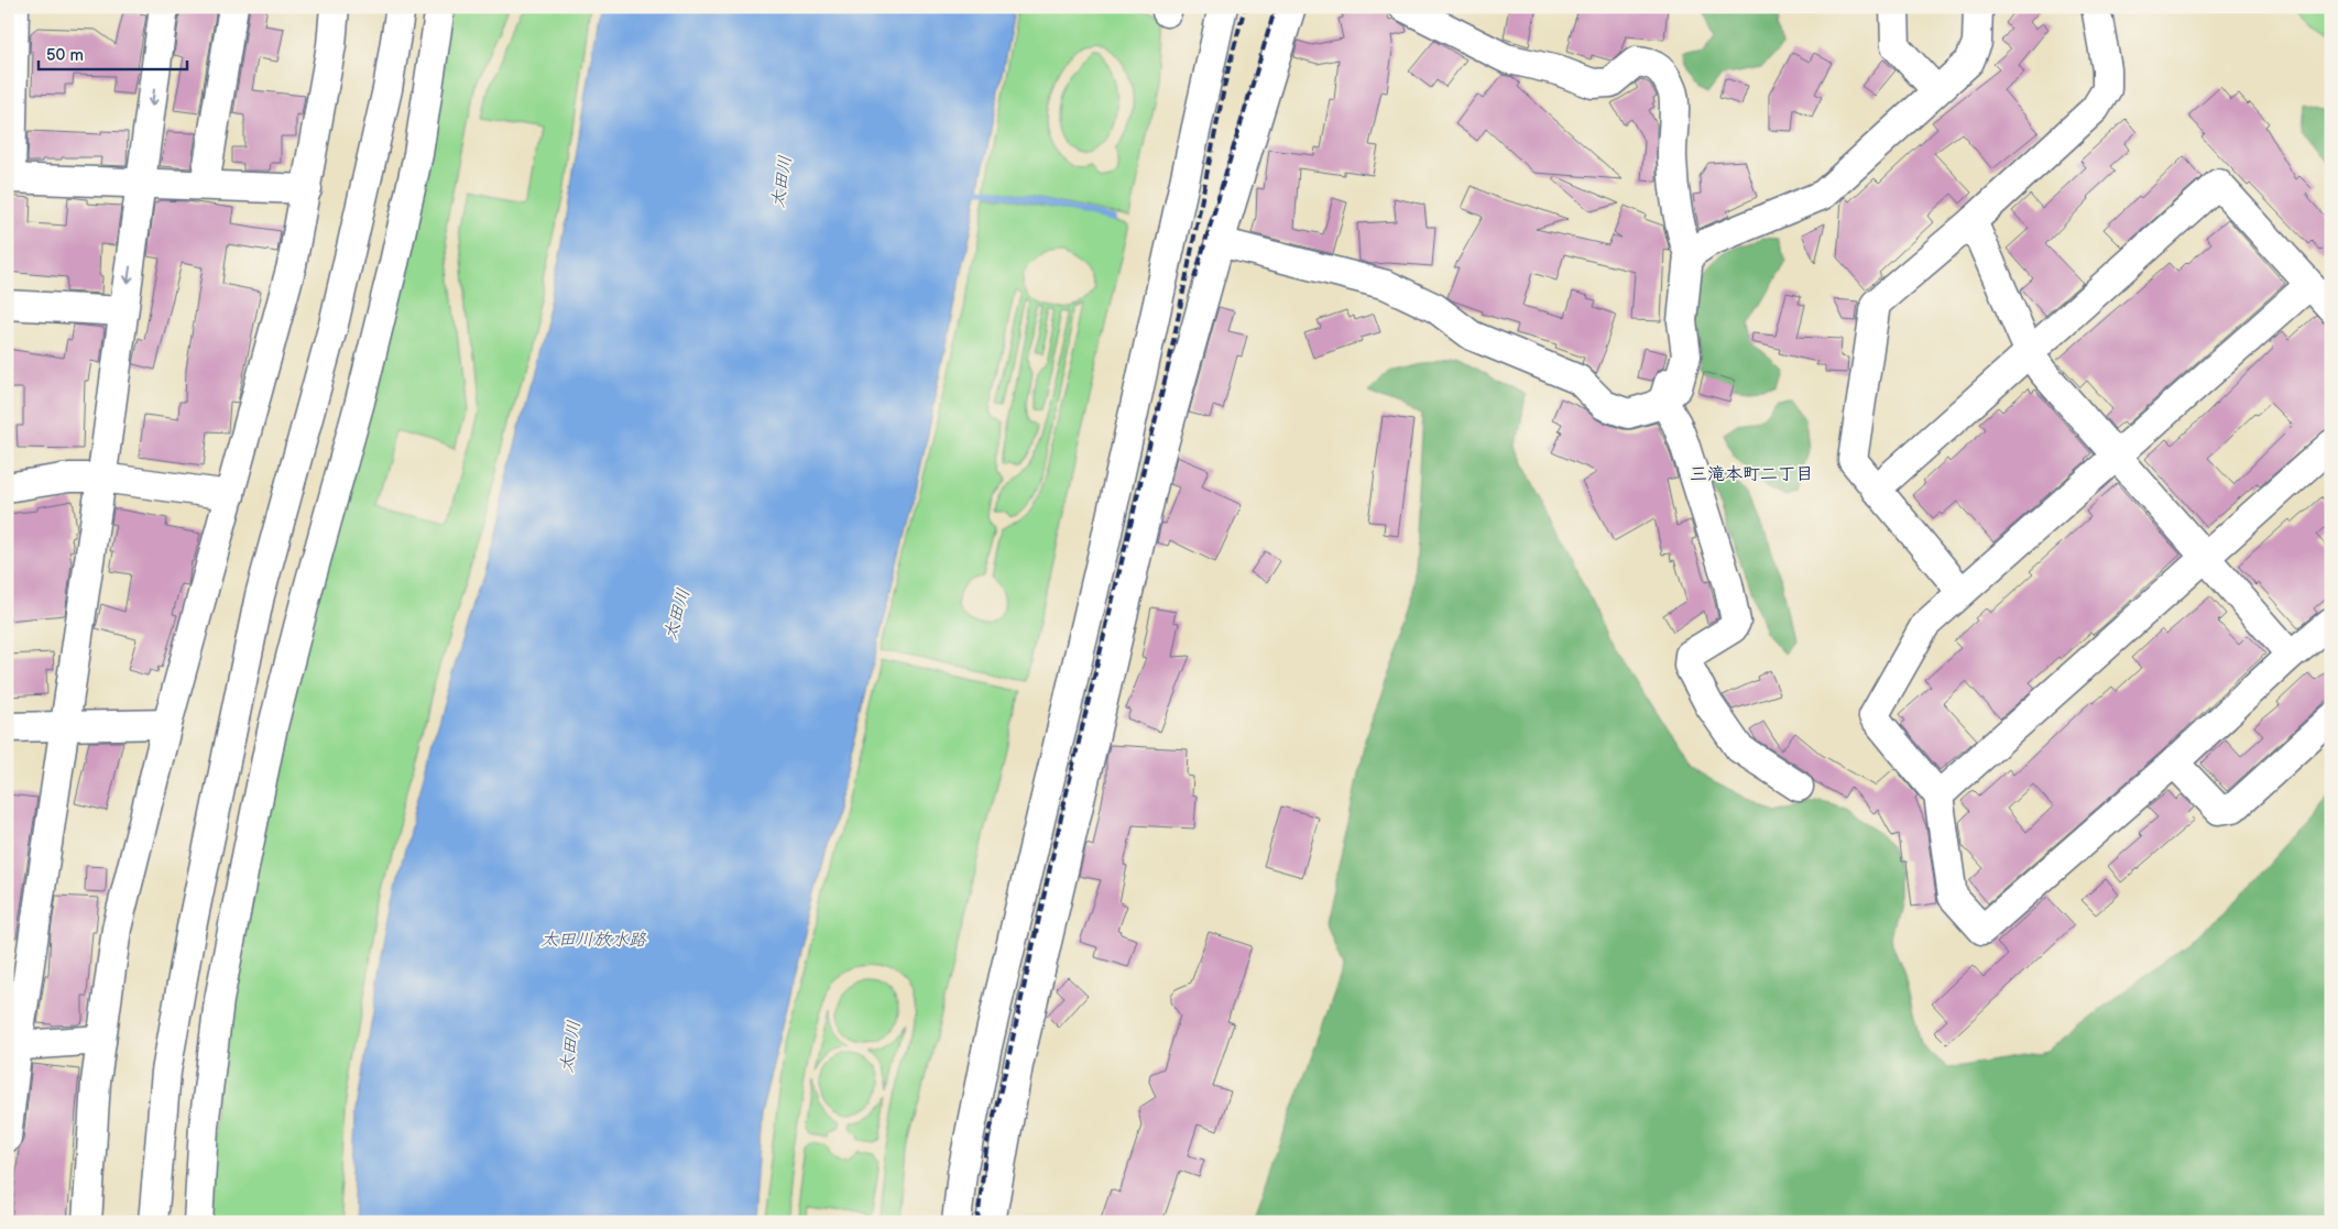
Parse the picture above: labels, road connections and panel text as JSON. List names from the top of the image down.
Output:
{
  "districts": ["三滝本町二丁目"],
  "water": ["太田川", "太田川放水路"],
  "scale_bar": "50 m"
}
